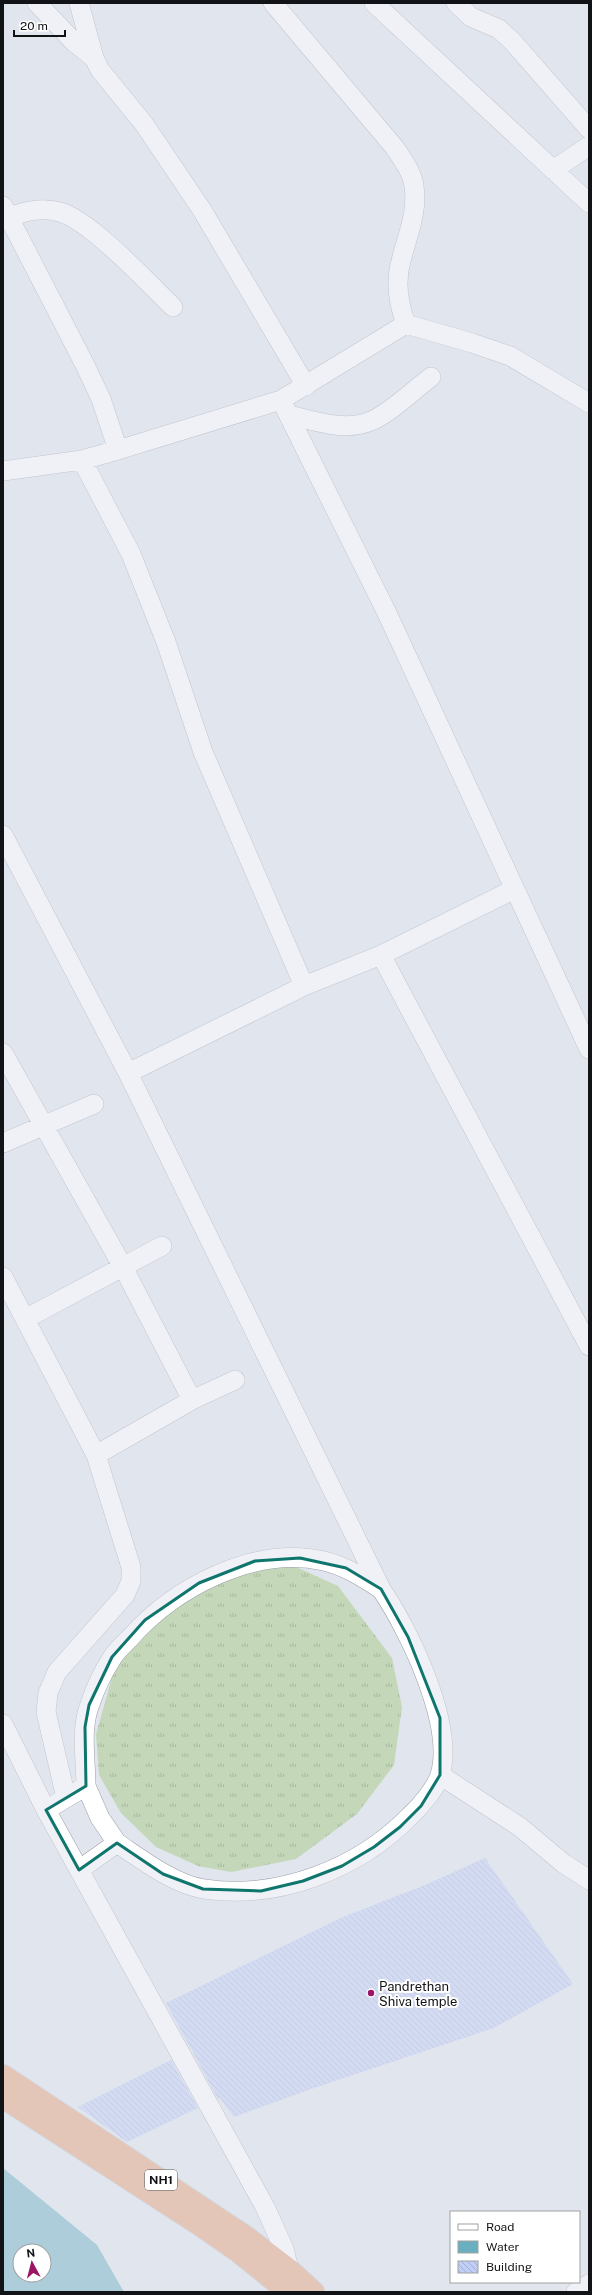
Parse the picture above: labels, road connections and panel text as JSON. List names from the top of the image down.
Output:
{
  "streets": {
    "highway": ["NH1"]
  },
  "places": ["Pandrethan Shiva temple"],
  "legend": ["Road", "Water", "Building"],
  "scale_bar": "20 m",
  "north": "top"
}
